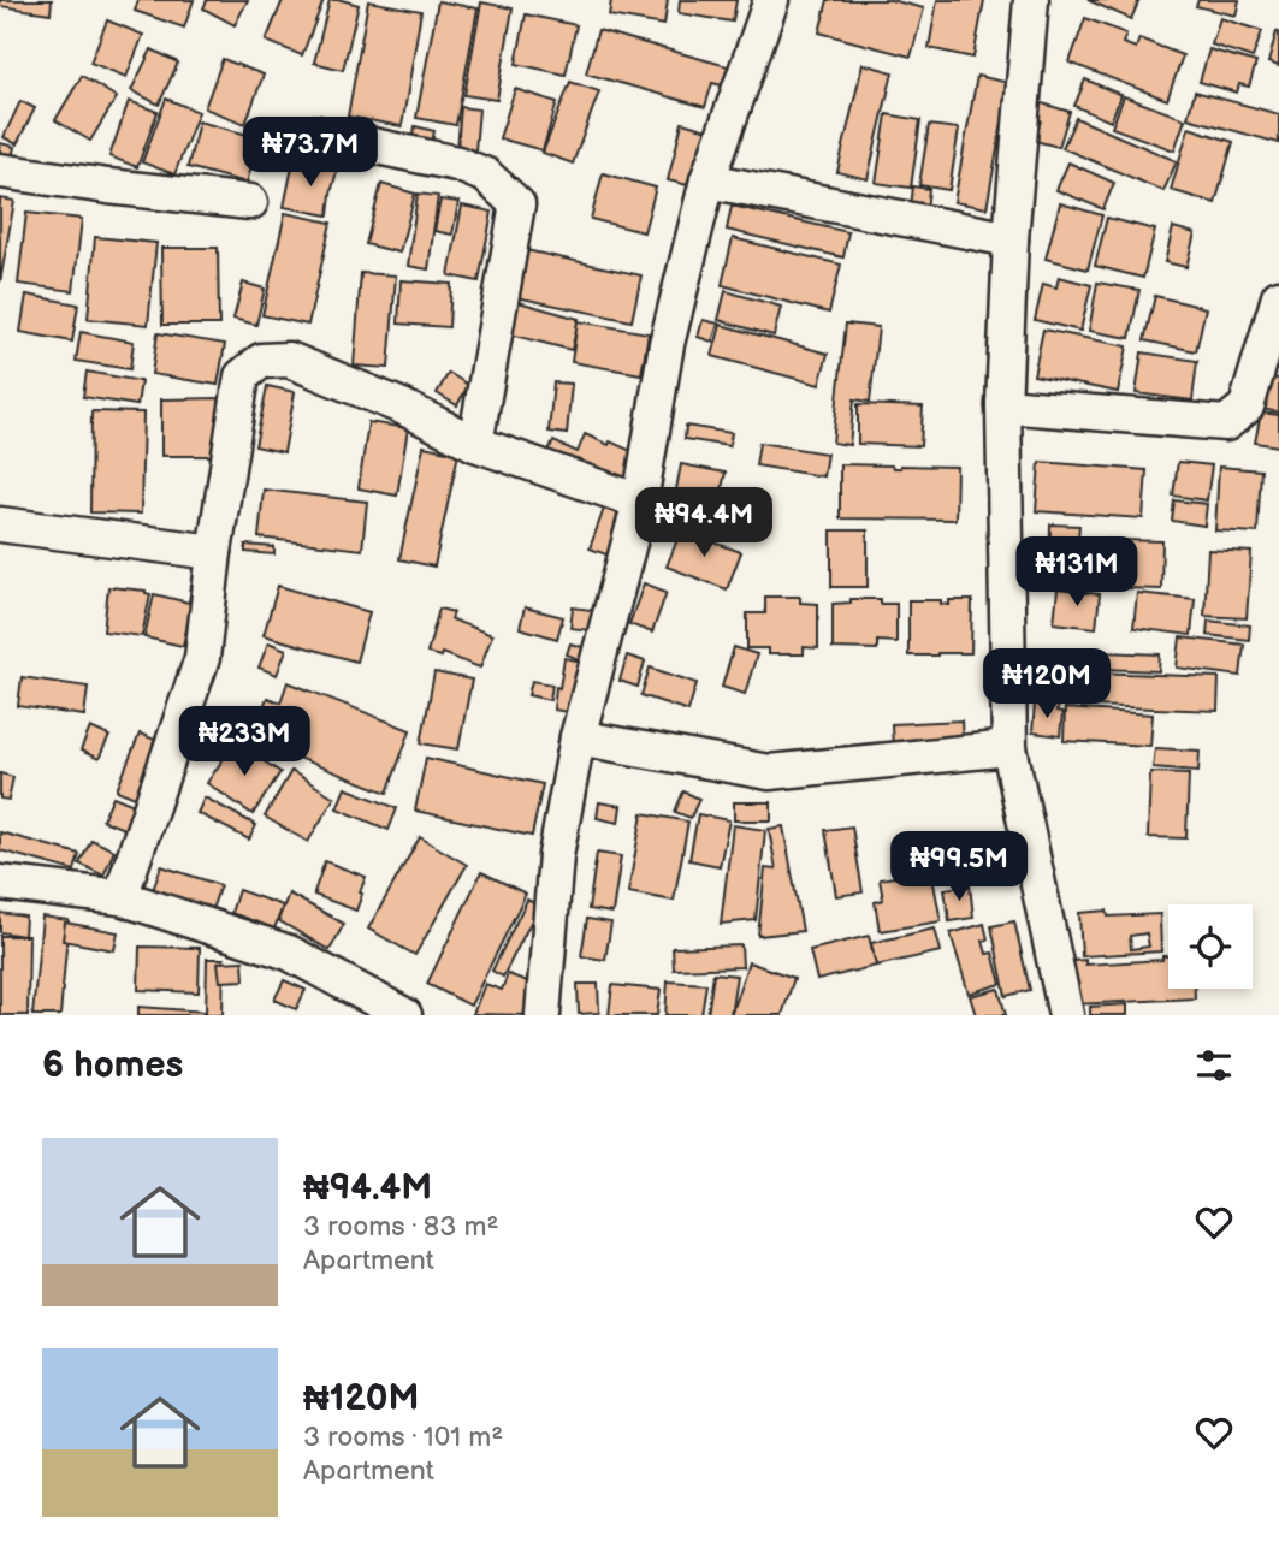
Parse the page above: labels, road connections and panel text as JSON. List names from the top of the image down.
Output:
{
  "page": {
    "price": [
      "₦73.7M",
      "₦94.4M",
      "₦131M",
      "₦120M",
      "₦233M",
      "₦99.5M"
    ],
    "heading": "6 homes",
    "list": [
      {
        "name": "₦94.4M",
        "note": "3 rooms · 83 m² · Apartment"
      },
      {
        "name": "₦120M",
        "note": "3 rooms · 101 m² · Apartment"
      }
    ]
  }
}
